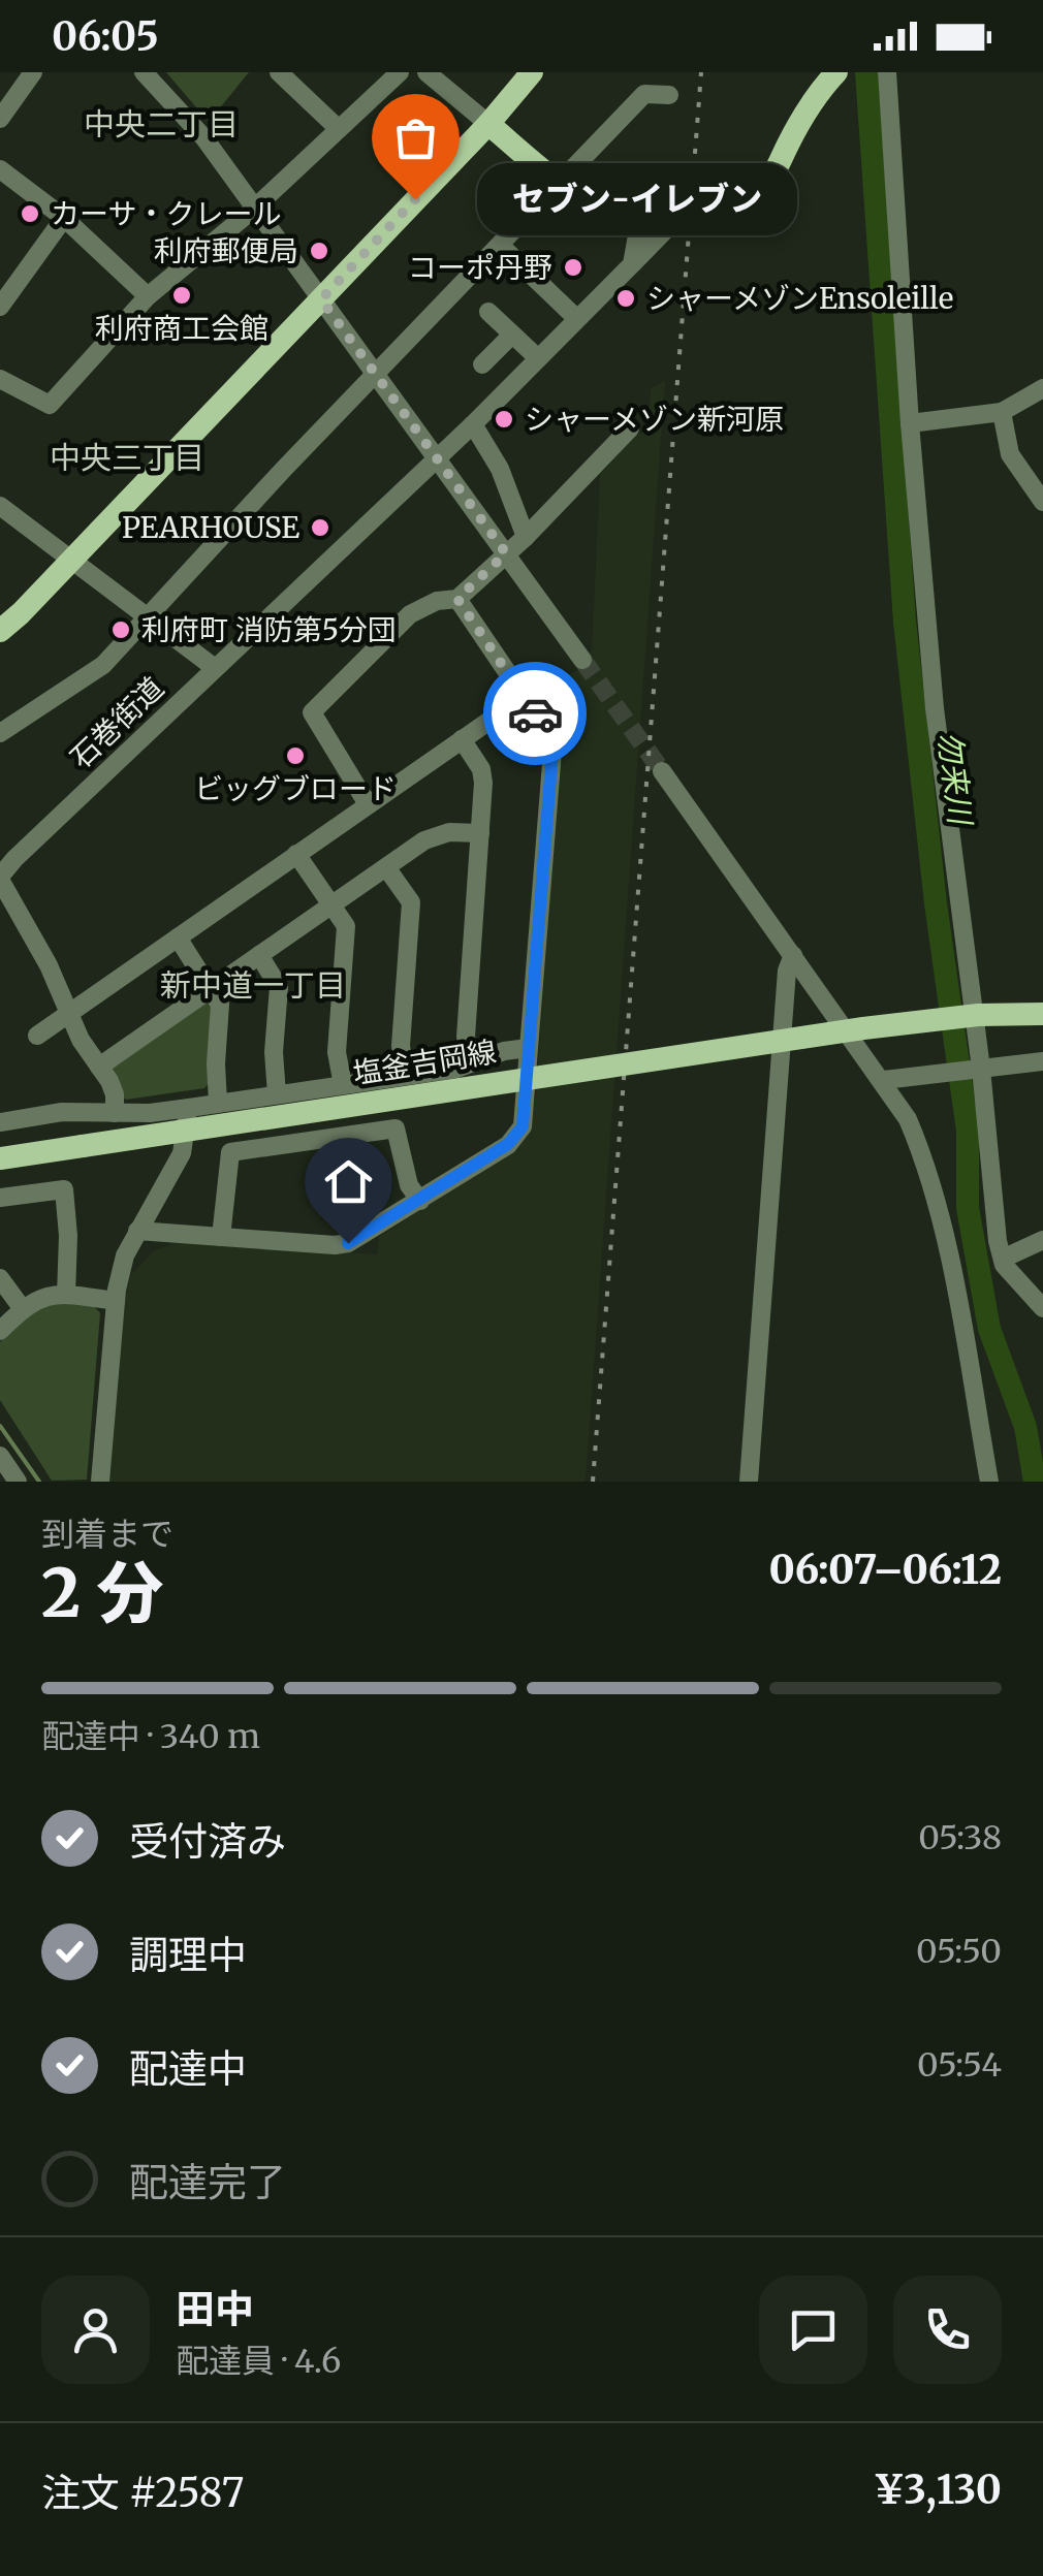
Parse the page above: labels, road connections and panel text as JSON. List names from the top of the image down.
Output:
{
  "streets": {
    "main road": ["塩釜吉岡線"],
    "street": ["石巻街道"]
  },
  "districts": ["中央二丁目", "中央三丁目", "新中道一丁目"],
  "water": ["勿来川"],
  "places": [
    "セブン-イレブン",
    "カーサ・クレール",
    "利府郵便局",
    "コーポ丹野",
    "利府商工会館",
    "シャーメゾンEnsoleille",
    "シャーメゾン新河原",
    "PEARHOUSE",
    "利府町 消防第5分団",
    "ビッグブロード"
  ],
  "page": {
    "status": "06:05",
    "bubble": "セブン-イレブン",
    "heading": ["2 分", "到着まで", "06:07–06:12"],
    "panel": [
      "田中",
      "配達員 · 4.6",
      "注文 #2587",
      "¥3,130"
    ],
    "bar": "配達中 · 340 m",
    "list": [
      ["受付済み", "05:38"],
      ["調理中", "05:50"],
      ["配達中", "05:54"],
      "配達完了"
    ]
  }
}
